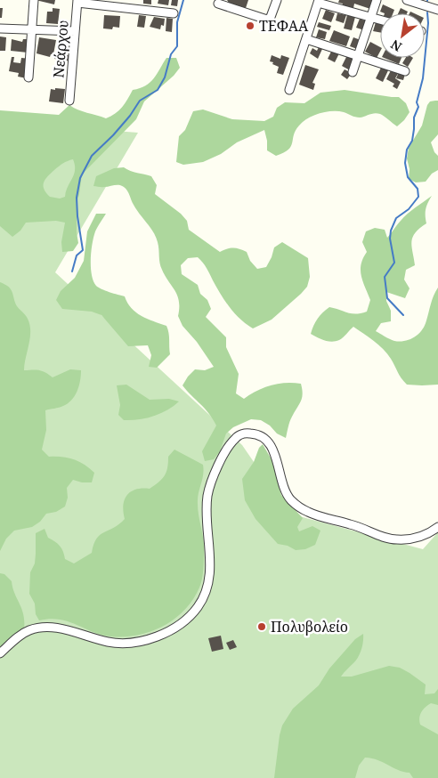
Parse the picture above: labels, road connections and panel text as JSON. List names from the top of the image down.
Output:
{
  "streets": {
    "street": ["Νεάρχου"]
  },
  "places": ["ΤΕΦΑΑ", "Πολυβολείο"],
  "north": "bottom left"
}
